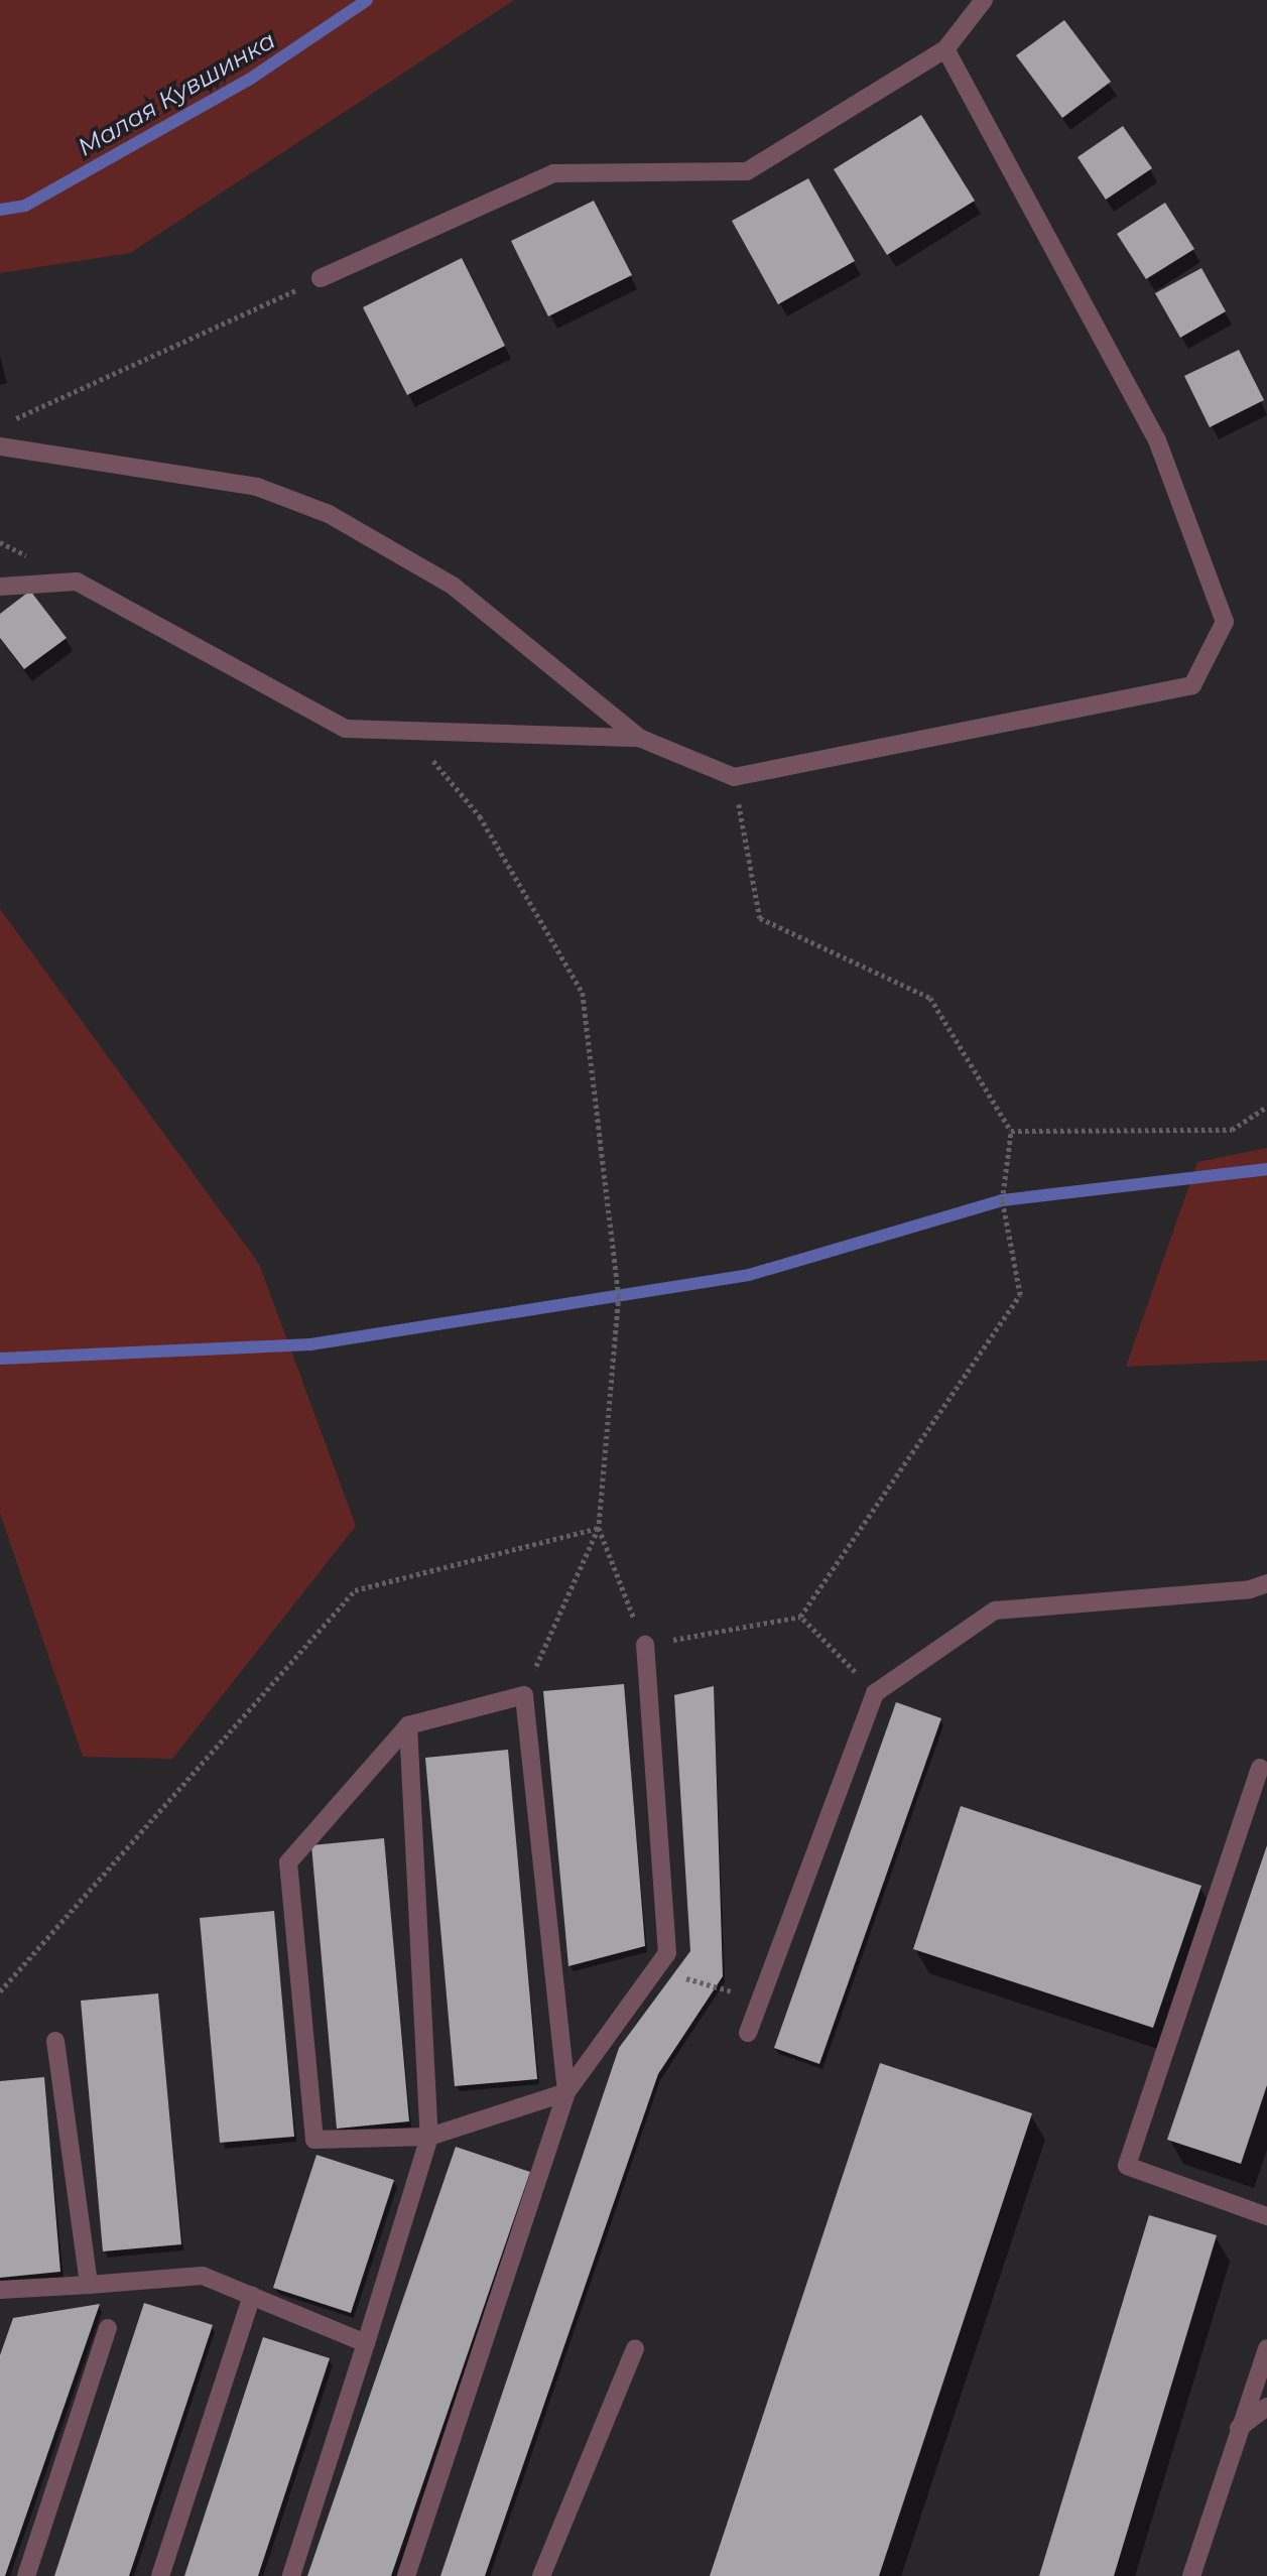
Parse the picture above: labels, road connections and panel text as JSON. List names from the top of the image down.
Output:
{
  "water": ["Малая Кувшинка"]
}
